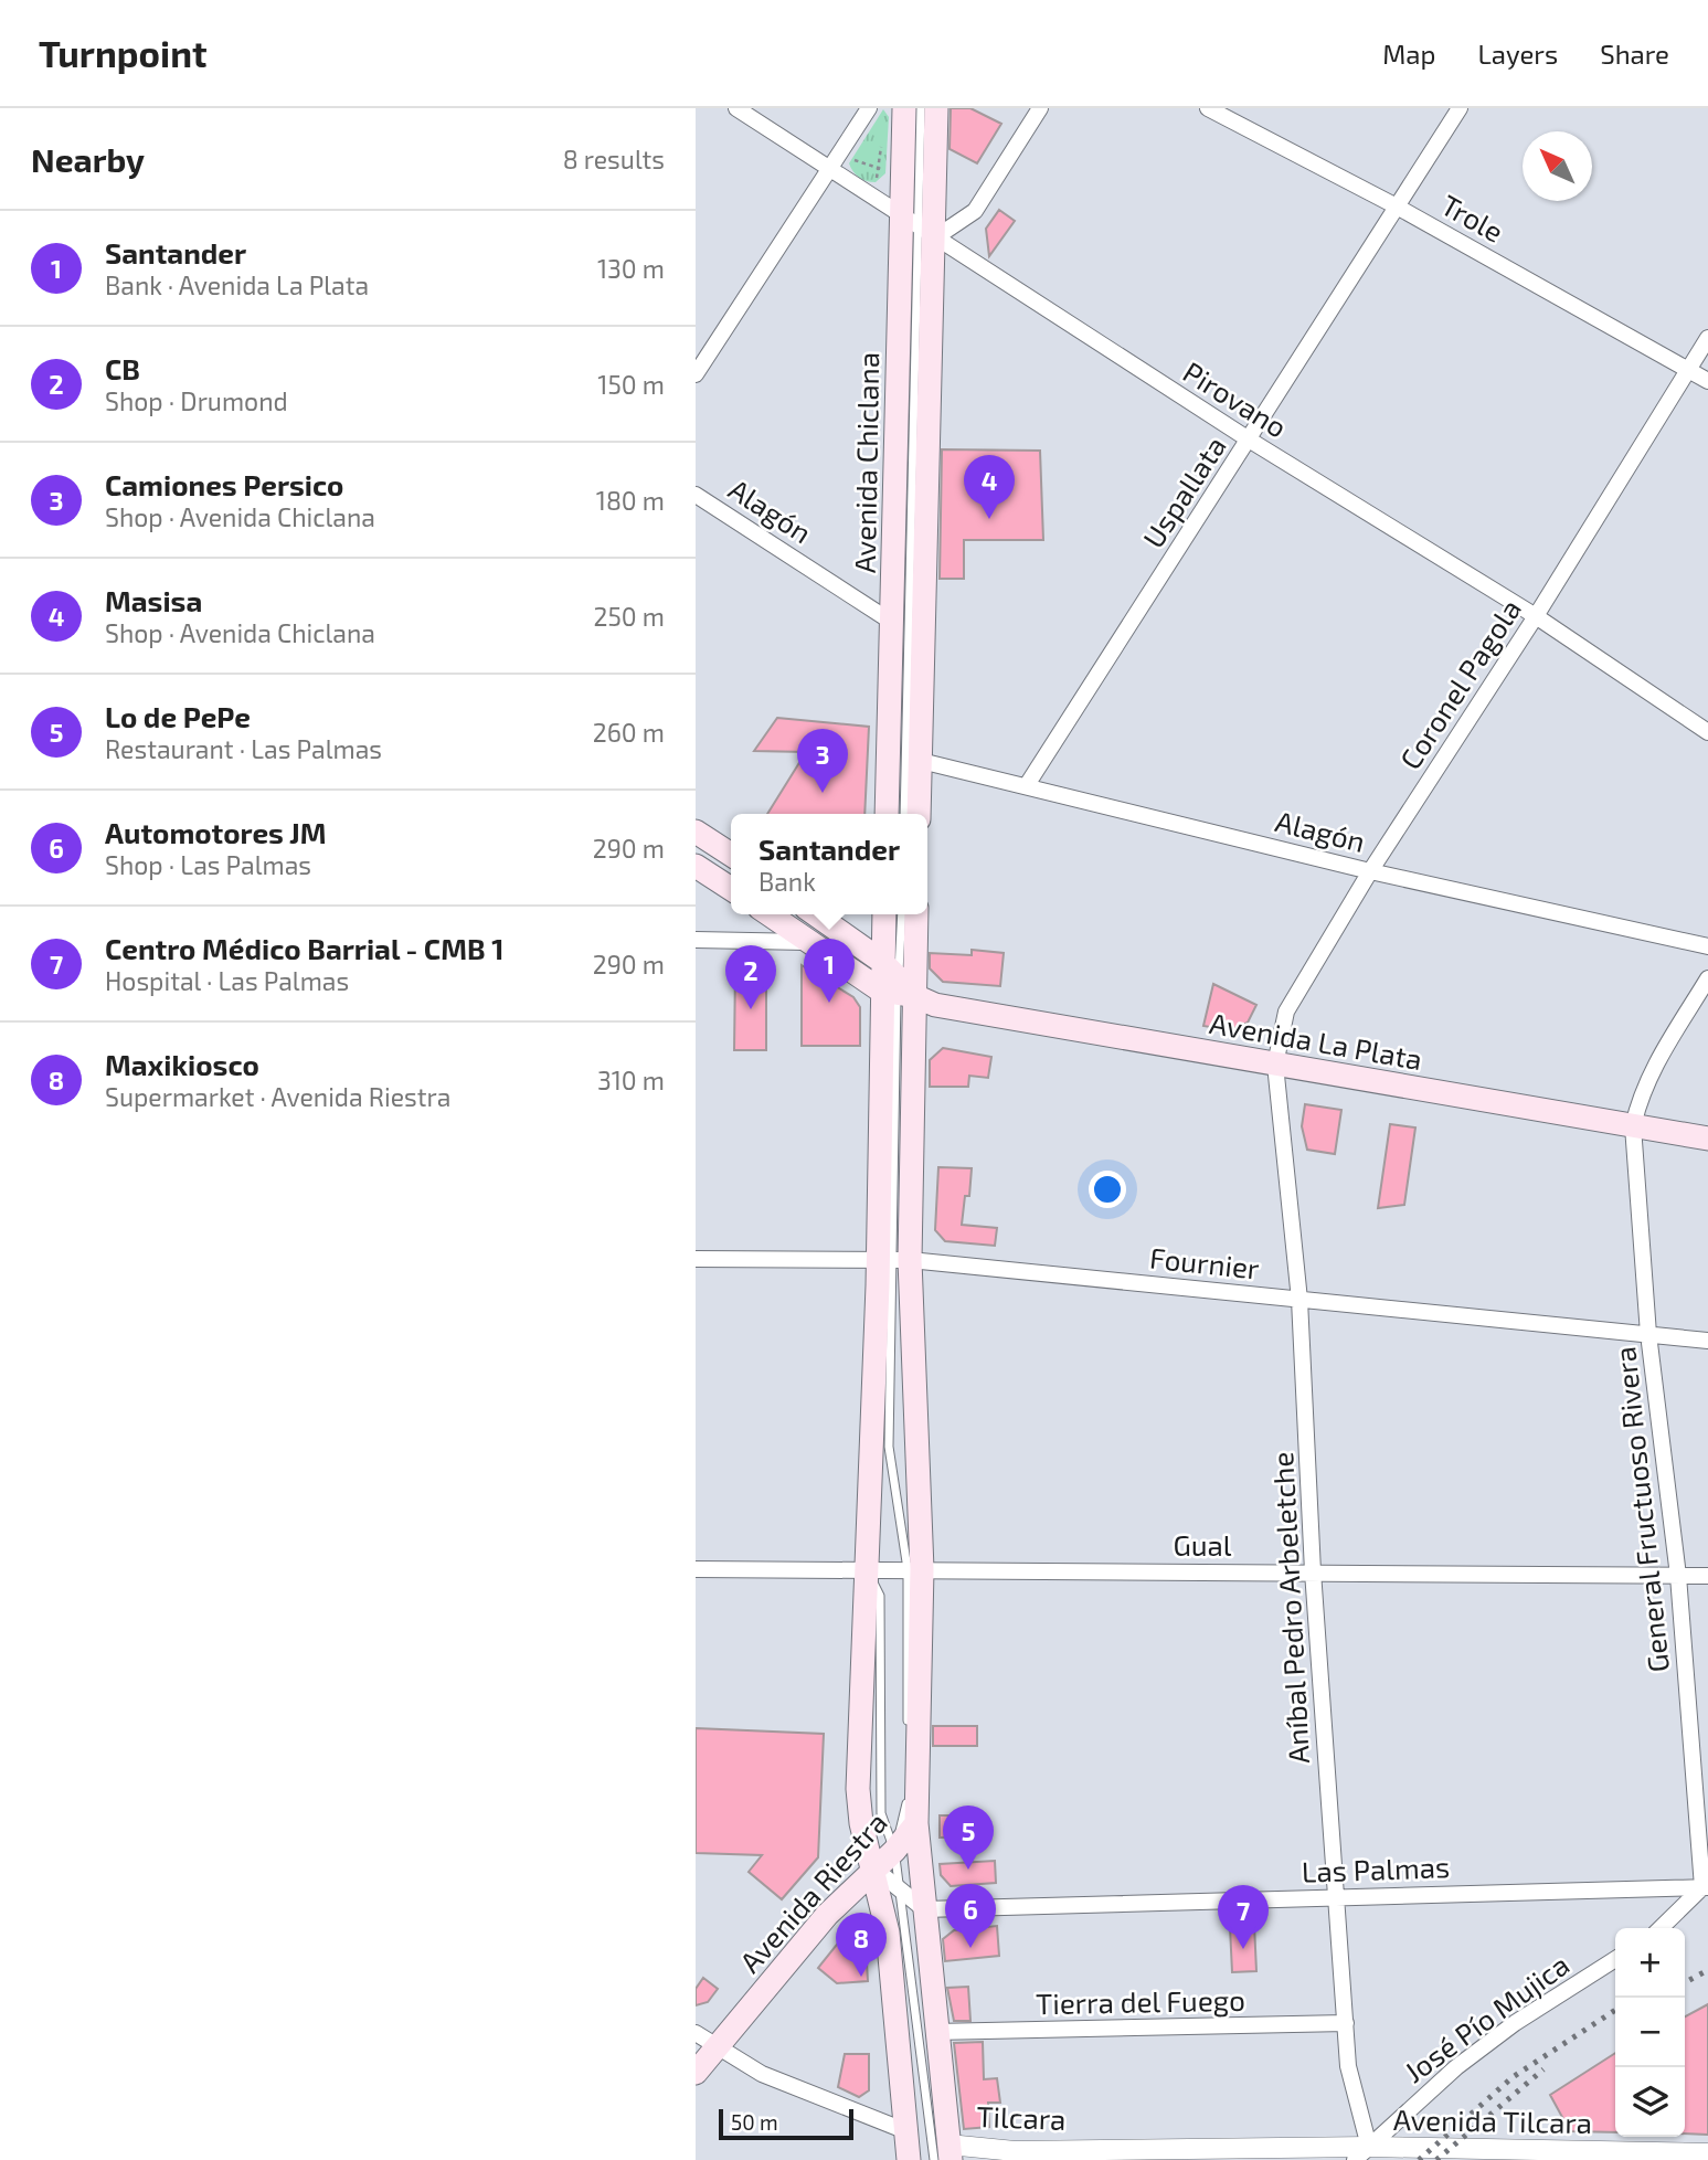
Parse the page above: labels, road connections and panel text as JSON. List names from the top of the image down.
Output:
{
  "streets": {
    "main road": ["Avenida Chiclana", "Avenida La Plata", "Avenida Riestra"],
    "street": [
      "Trole",
      "Pirovano",
      "Uspallata",
      "Alagón",
      "Coronel Pagola",
      "Fournier",
      "General Fructuoso Rivera",
      "Gual",
      "Aníbal Pedro Arbeletche",
      "Las Palmas",
      "Tierra del Fuego",
      "José Pío Mujica",
      "Tilcara",
      "Avenida Tilcara"
    ]
  },
  "crossings": [
    ["Trole", "Uspallata"],
    ["Trole", "Coronel Pagola"],
    ["Pirovano", "Avenida Chiclana"],
    ["Pirovano", "Uspallata"],
    ["Pirovano", "Coronel Pagola"],
    ["Avenida Chiclana", "Alagón"],
    ["Uspallata", "Alagón"],
    ["Alagón", "Coronel Pagola"],
    ["Coronel Pagola", "Avenida La Plata"],
    ["Coronel Pagola", "Aníbal Pedro Arbeletche"],
    ["Avenida La Plata", "General Fructuoso Rivera"],
    ["Avenida La Plata", "Aníbal Pedro Arbeletche"],
    ["Fournier", "General Fructuoso Rivera"],
    ["Fournier", "Aníbal Pedro Arbeletche"],
    ["General Fructuoso Rivera", "Gual"],
    ["General Fructuoso Rivera", "Las Palmas"],
    ["Gual", "Aníbal Pedro Arbeletche"],
    ["Aníbal Pedro Arbeletche", "Las Palmas"],
    ["Aníbal Pedro Arbeletche", "Tierra del Fuego"],
    ["Aníbal Pedro Arbeletche", "José Pío Mujica"],
    ["Aníbal Pedro Arbeletche", "Tilcara"],
    ["Aníbal Pedro Arbeletche", "Avenida Tilcara"],
    ["Avenida Riestra", "Tilcara"],
    ["José Pío Mujica", "Tilcara"],
    ["José Pío Mujica", "Avenida Tilcara"],
    ["Tilcara", "Avenida Tilcara"]
  ],
  "scale_bar": "50 m",
  "north": "top left",
  "page": {
    "header": "Turnpoint",
    "nav": ["Map", "Layers", "Share"],
    "heading": ["Nearby", "8 results"],
    "list": [
      {
        "mark": "1",
        "name": "Santander",
        "note": "Bank · Avenida La Plata",
        "value": "130 m"
      },
      {
        "mark": "2",
        "name": "CB",
        "note": "Shop · Drumond",
        "value": "150 m"
      },
      {
        "mark": "3",
        "name": "Camiones Persico",
        "note": "Shop · Avenida Chiclana",
        "value": "180 m"
      },
      {
        "mark": "4",
        "name": "Masisa",
        "note": "Shop · Avenida Chiclana",
        "value": "250 m"
      },
      {
        "mark": "5",
        "name": "Lo de PePe",
        "note": "Restaurant · Las Palmas",
        "value": "260 m"
      },
      {
        "mark": "6",
        "name": "Automotores JM",
        "note": "Shop · Las Palmas",
        "value": "290 m"
      },
      {
        "mark": "7",
        "name": "Centro Médico Barrial - CMB 1",
        "note": "Hospital · Las Palmas",
        "value": "290 m"
      },
      {
        "mark": "8",
        "name": "Maxikiosco",
        "note": "Supermarket · Avenida Riestra",
        "value": "310 m"
      }
    ],
    "pins": [
      "4",
      "3",
      "1",
      "2",
      "5",
      "6",
      "7",
      "8"
    ],
    "popup": ["Santander", "Bank"],
    "map_buttons": ["+", "−"],
    "scale": "50 m"
  }
}
